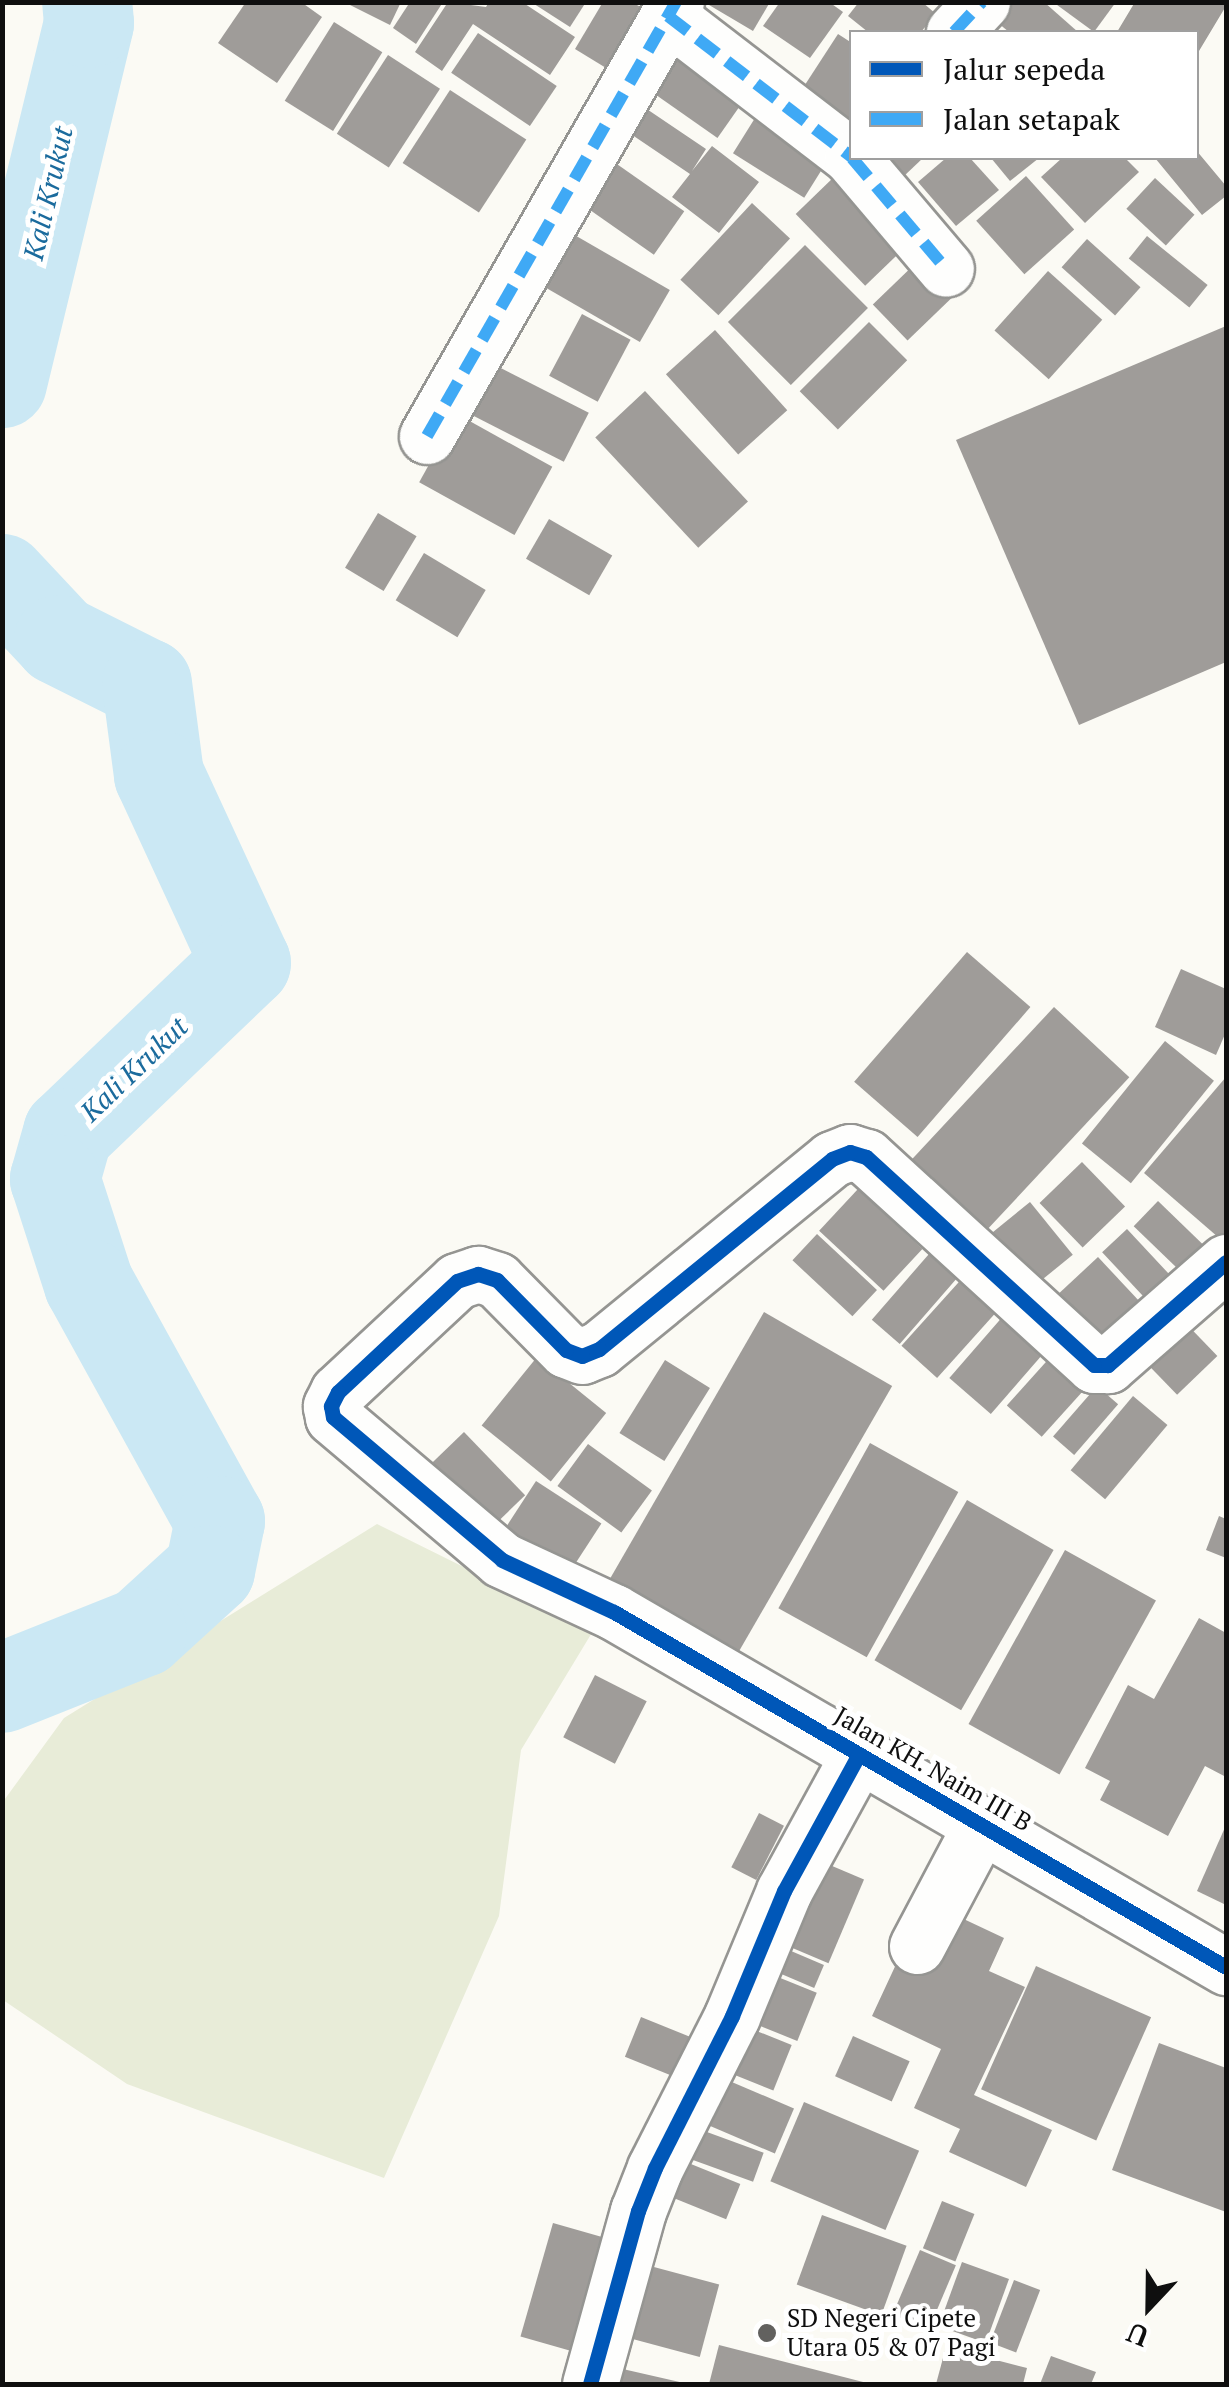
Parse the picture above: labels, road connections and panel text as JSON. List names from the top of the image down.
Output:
{
  "streets": {
    "street": ["Jalan KH. Naim III B"]
  },
  "water": ["Kali Krukut"],
  "places": ["SD Negeri Cipete Utara 05 & 07 Pagi"],
  "legend": ["Jalur sepeda", "Jalan setapak"],
  "north": "bottom"
}
